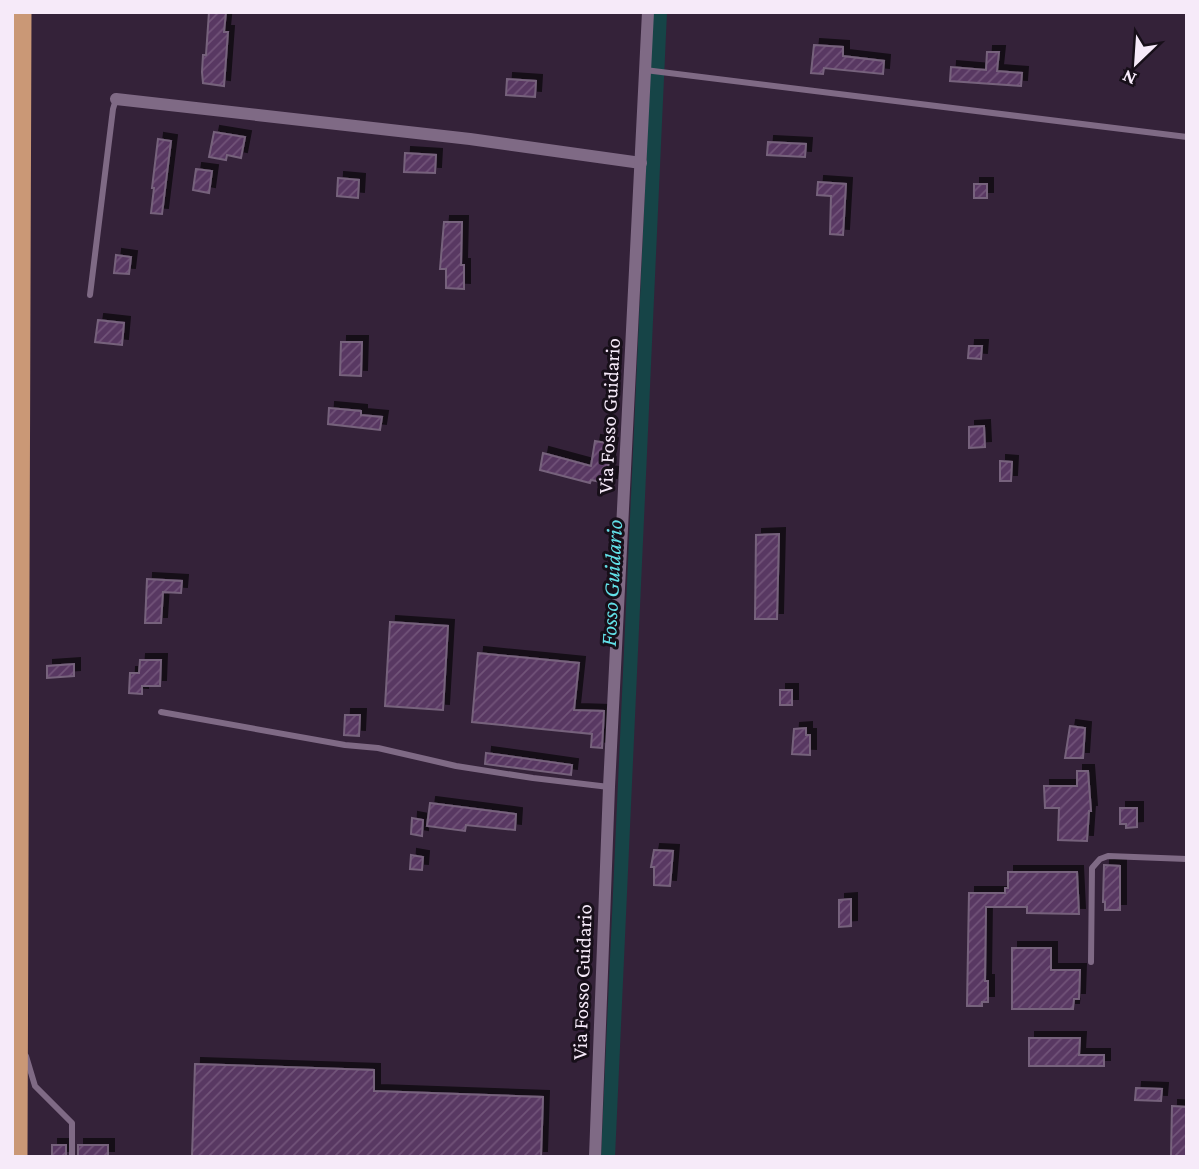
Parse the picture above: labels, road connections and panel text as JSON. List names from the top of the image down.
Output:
{
  "streets": {
    "street": ["Via Fosso Guidario"]
  },
  "water": ["Fosso Guidario"],
  "north": "bottom left"
}
